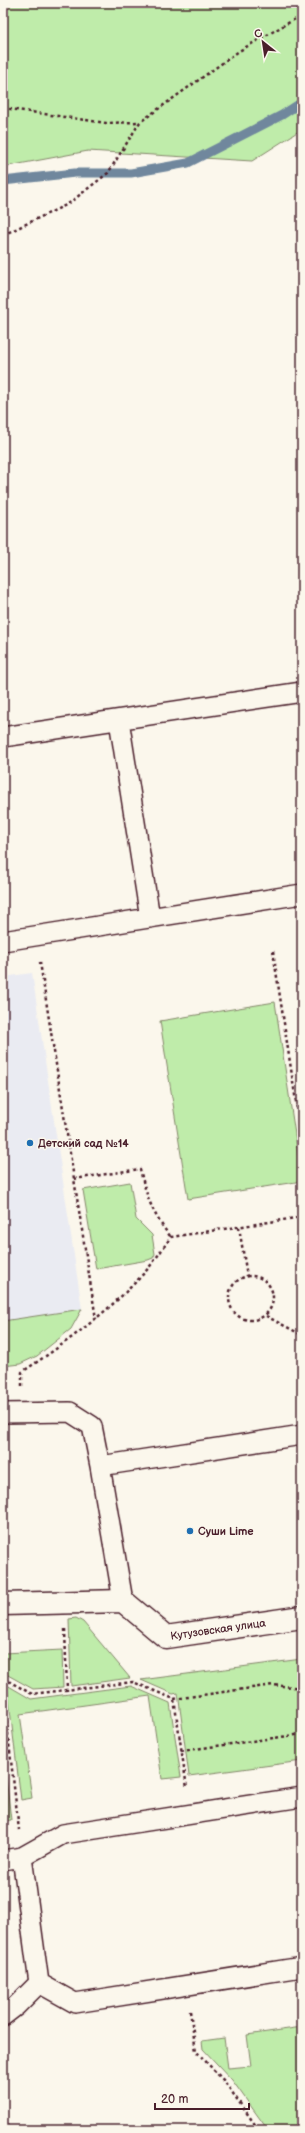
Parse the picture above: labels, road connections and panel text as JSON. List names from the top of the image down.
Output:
{
  "streets": {
    "street": ["Кутузовская улица"]
  },
  "places": ["Детский сад №14", "Суши Lime"],
  "scale_bar": "20 m",
  "north": "top left"
}
